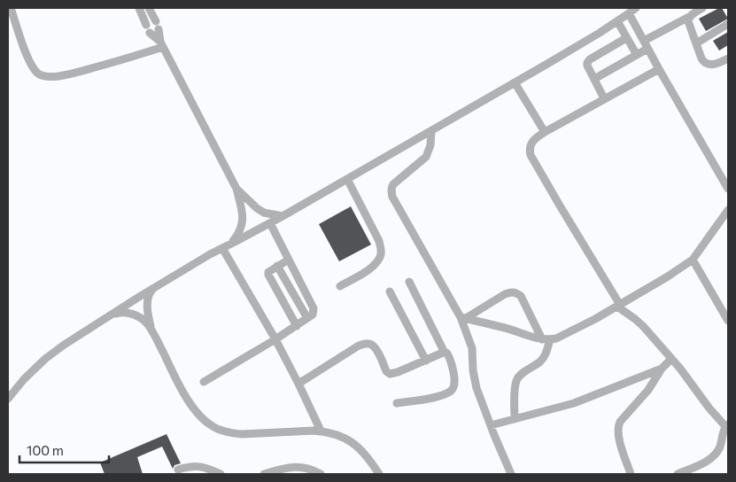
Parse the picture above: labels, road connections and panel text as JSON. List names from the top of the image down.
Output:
{
  "scale_bar": "100 m"
}
